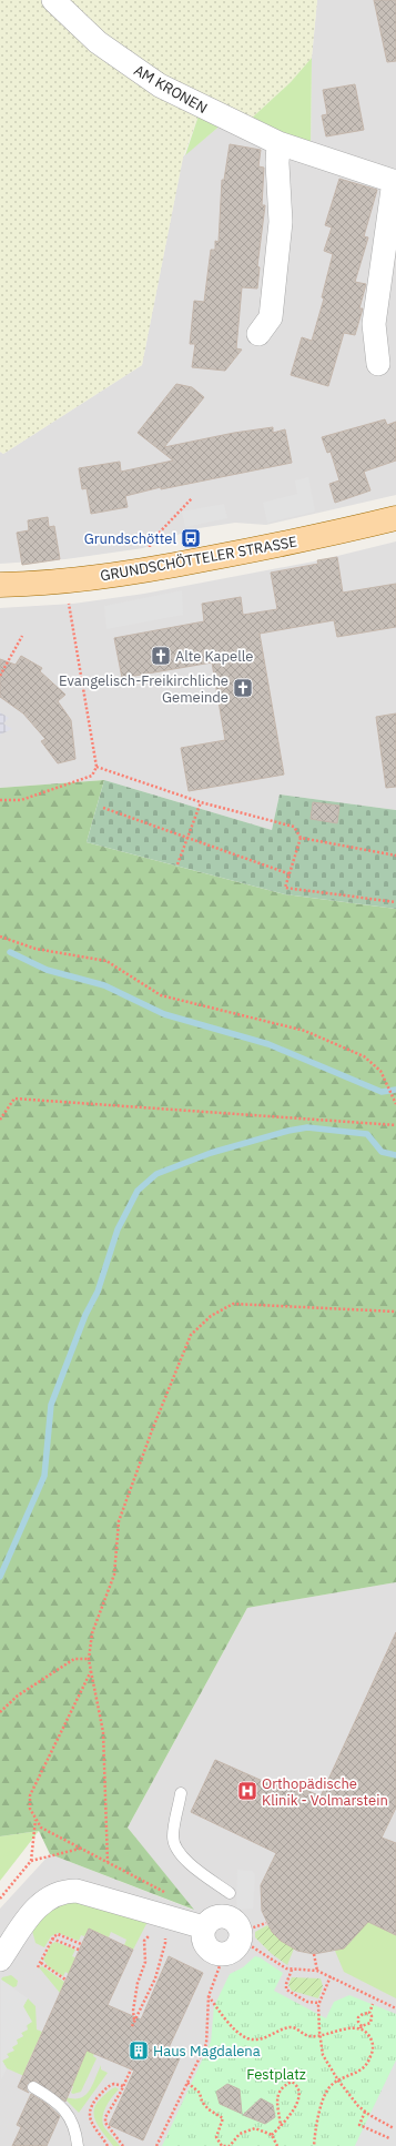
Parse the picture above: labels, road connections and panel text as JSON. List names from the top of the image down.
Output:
{
  "streets": {
    "main road": ["GRUNDSCHÖTTELER STRASSE"],
    "street": ["AM KRONEN"]
  },
  "parks": ["Festplatz"],
  "places": {
    "bus stop": ["Grundschöttel"],
    "church": ["Alte Kapelle", "Evangelisch-Freikirchliche Gemeinde"],
    "hospital": ["Orthopädische Klinik - Volmarstein"],
    "building": ["Haus Magdalena"]
  }
}
